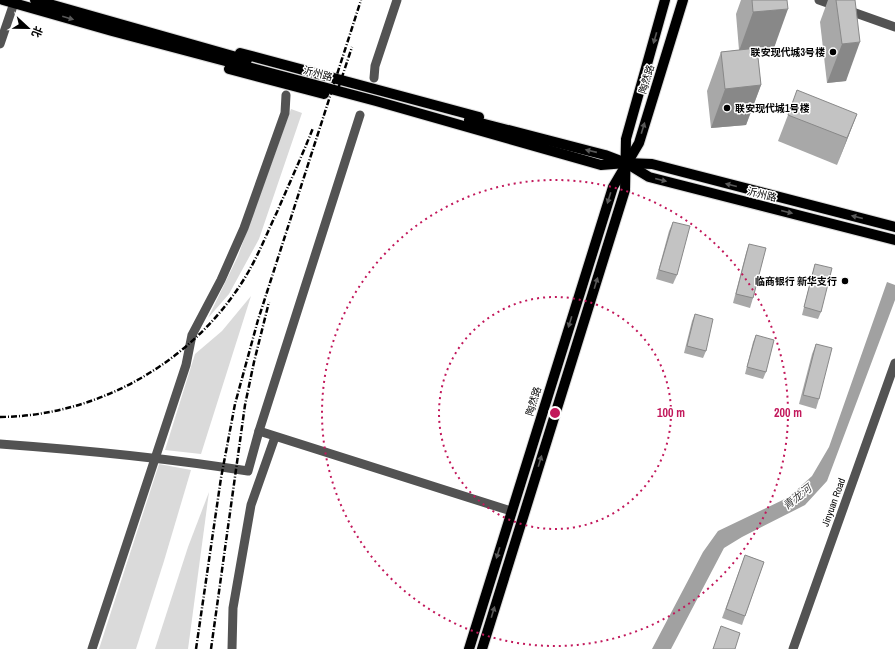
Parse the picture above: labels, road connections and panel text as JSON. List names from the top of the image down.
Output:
{
  "streets": {
    "main road": ["沂州路", "陶然路"],
    "street": ["Jinyuan Road"]
  },
  "crossings": [
    ["沂州路", "陶然路"]
  ],
  "water": ["青龙河"],
  "places": ["联安现代城3号楼", "联安现代城1号楼", "临商银行 新华支行"],
  "north": "right",
  "rings": ["100 m", "200 m"]
}
